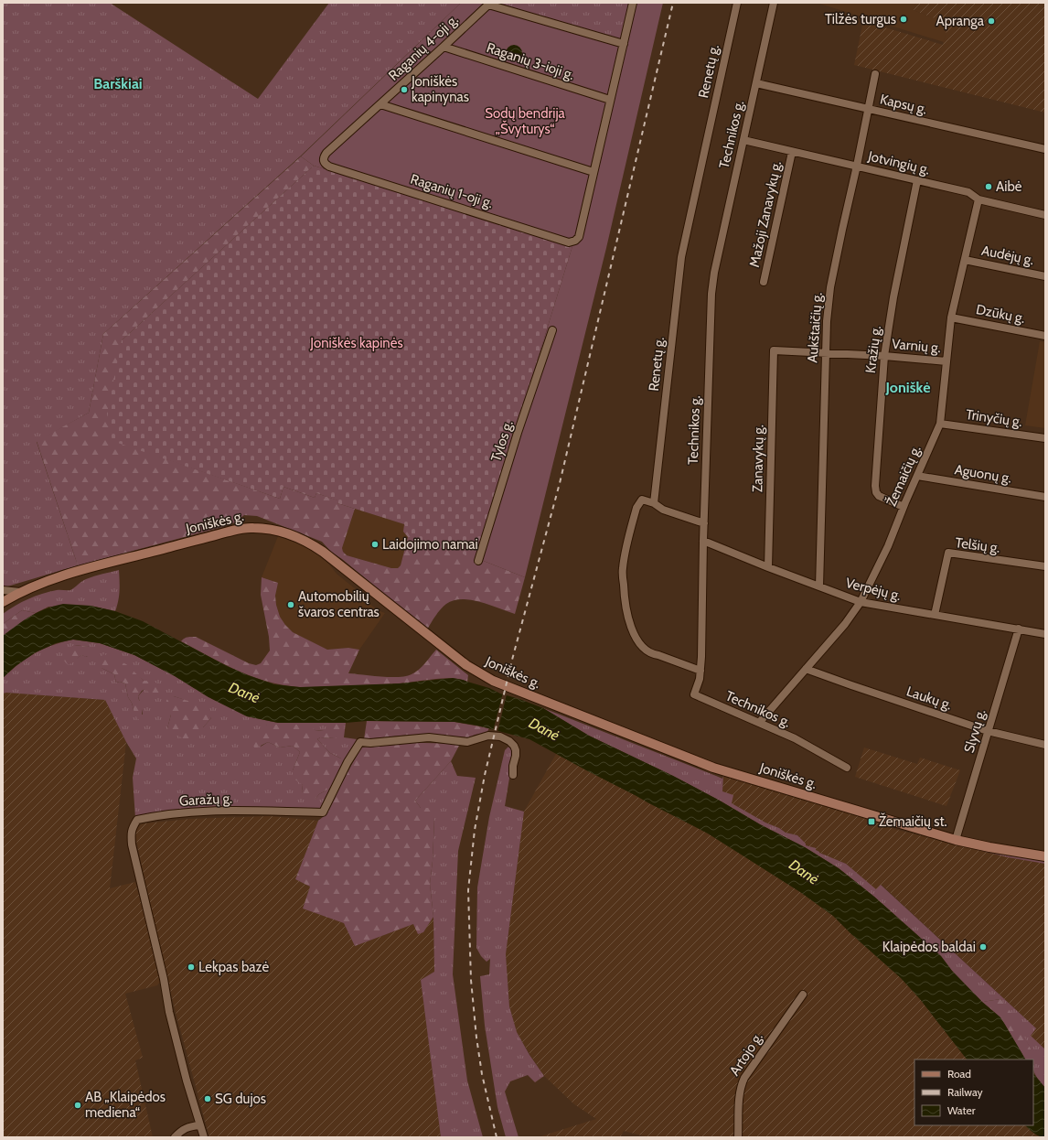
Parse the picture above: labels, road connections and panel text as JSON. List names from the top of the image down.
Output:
{
  "streets": {
    "main road": ["Joniškės g."],
    "street": [
      "Raganių 4-oji g.",
      "Raganių 3-ioji g.",
      "Renetų g.",
      "Kapsų g.",
      "Technikos g.",
      "Jotvingių g.",
      "Raganių 1-oji g.",
      "Mažoji Zanavykų g.",
      "Audėjų g.",
      "Dzūkų g.",
      "Aukštaičių g.",
      "Varnių g.",
      "Kražių g.",
      "Trinyčių g.",
      "Tylos g.",
      "Zanavykų g.",
      "Aguonų g.",
      "Žemaičių g.",
      "Telšių g.",
      "Verpėjų g.",
      "Laukų g.",
      "Slyvų g.",
      "Garažų g.",
      "Artojo g."
    ]
  },
  "crossings": [
    ["Raganių 4-oji g.", "Raganių 3-ioji g."],
    ["Raganių 4-oji g.", "Raganių 1-oji g."],
    ["Kapsų g.", "Technikos g."],
    ["Kapsų g.", "Aukštaičių g."],
    ["Technikos g.", "Jotvingių g."],
    ["Technikos g.", "Žemaičių g."],
    ["Technikos g.", "Verpėjų g."],
    ["Jotvingių g.", "Mažoji Zanavykų g."],
    ["Jotvingių g.", "Aukštaičių g."],
    ["Jotvingių g.", "Kražių g."],
    ["Jotvingių g.", "Žemaičių g."],
    ["Audėjų g.", "Žemaičių g."],
    ["Dzūkų g.", "Žemaičių g."],
    ["Aukštaičių g.", "Varnių g."],
    ["Aukštaičių g.", "Verpėjų g."],
    ["Varnių g.", "Kražių g."],
    ["Varnių g.", "Zanavykų g."],
    ["Varnių g.", "Žemaičių g."],
    ["Kražių g.", "Žemaičių g."],
    ["Trinyčių g.", "Žemaičių g."],
    ["Zanavykų g.", "Verpėjų g."],
    ["Aguonų g.", "Žemaičių g."],
    ["Žemaičių g.", "Verpėjų g."],
    ["Žemaičių g.", "Laukų g."],
    ["Joniškės g.", "Slyvų g."],
    ["Telšių g.", "Verpėjų g."],
    ["Verpėjų g.", "Slyvų g."],
    ["Laukų g.", "Slyvų g."]
  ],
  "districts": ["Barškiai", "Joniškė"],
  "water": ["Danė"],
  "parks": ["Sodų bendrija „Švyturys“", "Joniškės kapinės"],
  "places": {
    "other": [
      "Tilžės turgus",
      "Apranga",
      "Joniškės kapinynas",
      "Aibė",
      "Laidojimo namai",
      "Automobilių švaros centras",
      "Klaipėdos baldai",
      "Lekpas bazė",
      "SG dujos",
      "AB „Klaipėdos mediena“"
    ],
    "transit": ["Žemaičių st."]
  },
  "legend": ["Road", "Railway", "Water"]
}
